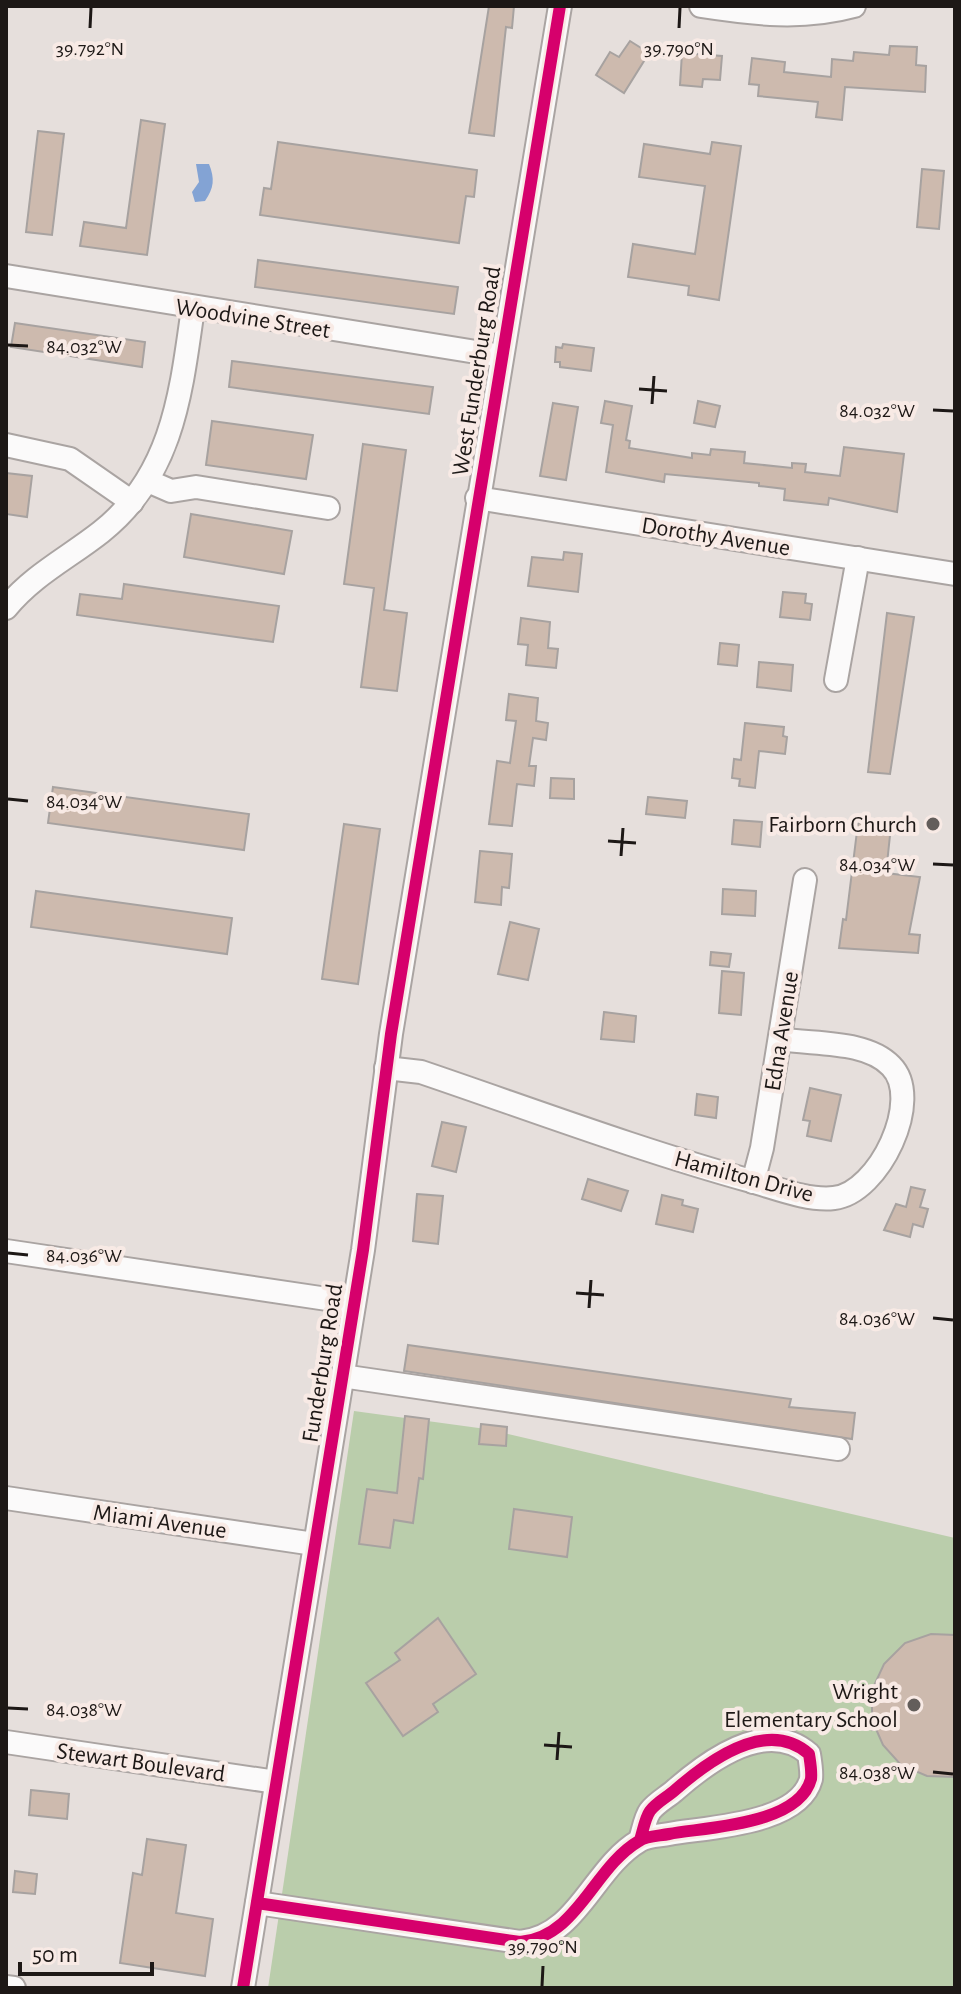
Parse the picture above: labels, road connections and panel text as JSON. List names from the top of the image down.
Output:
{
  "streets": {
    "street": [
      "Woodvine Street",
      "West Funderburg Road",
      "Dorothy Avenue",
      "Edna Avenue",
      "Hamilton Drive",
      "Funderburg Road",
      "Miami Avenue",
      "Stewart Boulevard"
    ]
  },
  "crossings": [
    ["Woodvine Street", "West Funderburg Road"],
    ["West Funderburg Road", "Dorothy Avenue"],
    ["West Funderburg Road", "Funderburg Road"],
    ["Edna Avenue", "Hamilton Drive"],
    ["Hamilton Drive", "Funderburg Road"],
    ["Funderburg Road", "Miami Avenue"],
    ["Funderburg Road", "Stewart Boulevard"]
  ],
  "places": ["Fairborn Church", "Wright Elementary School"],
  "scale_bar": "50 m",
  "coordinates": [
    "39.792°N",
    "39.790°N",
    "84.032°W",
    "84.034°W",
    "84.036°W",
    "84.038°W"
  ]
}
